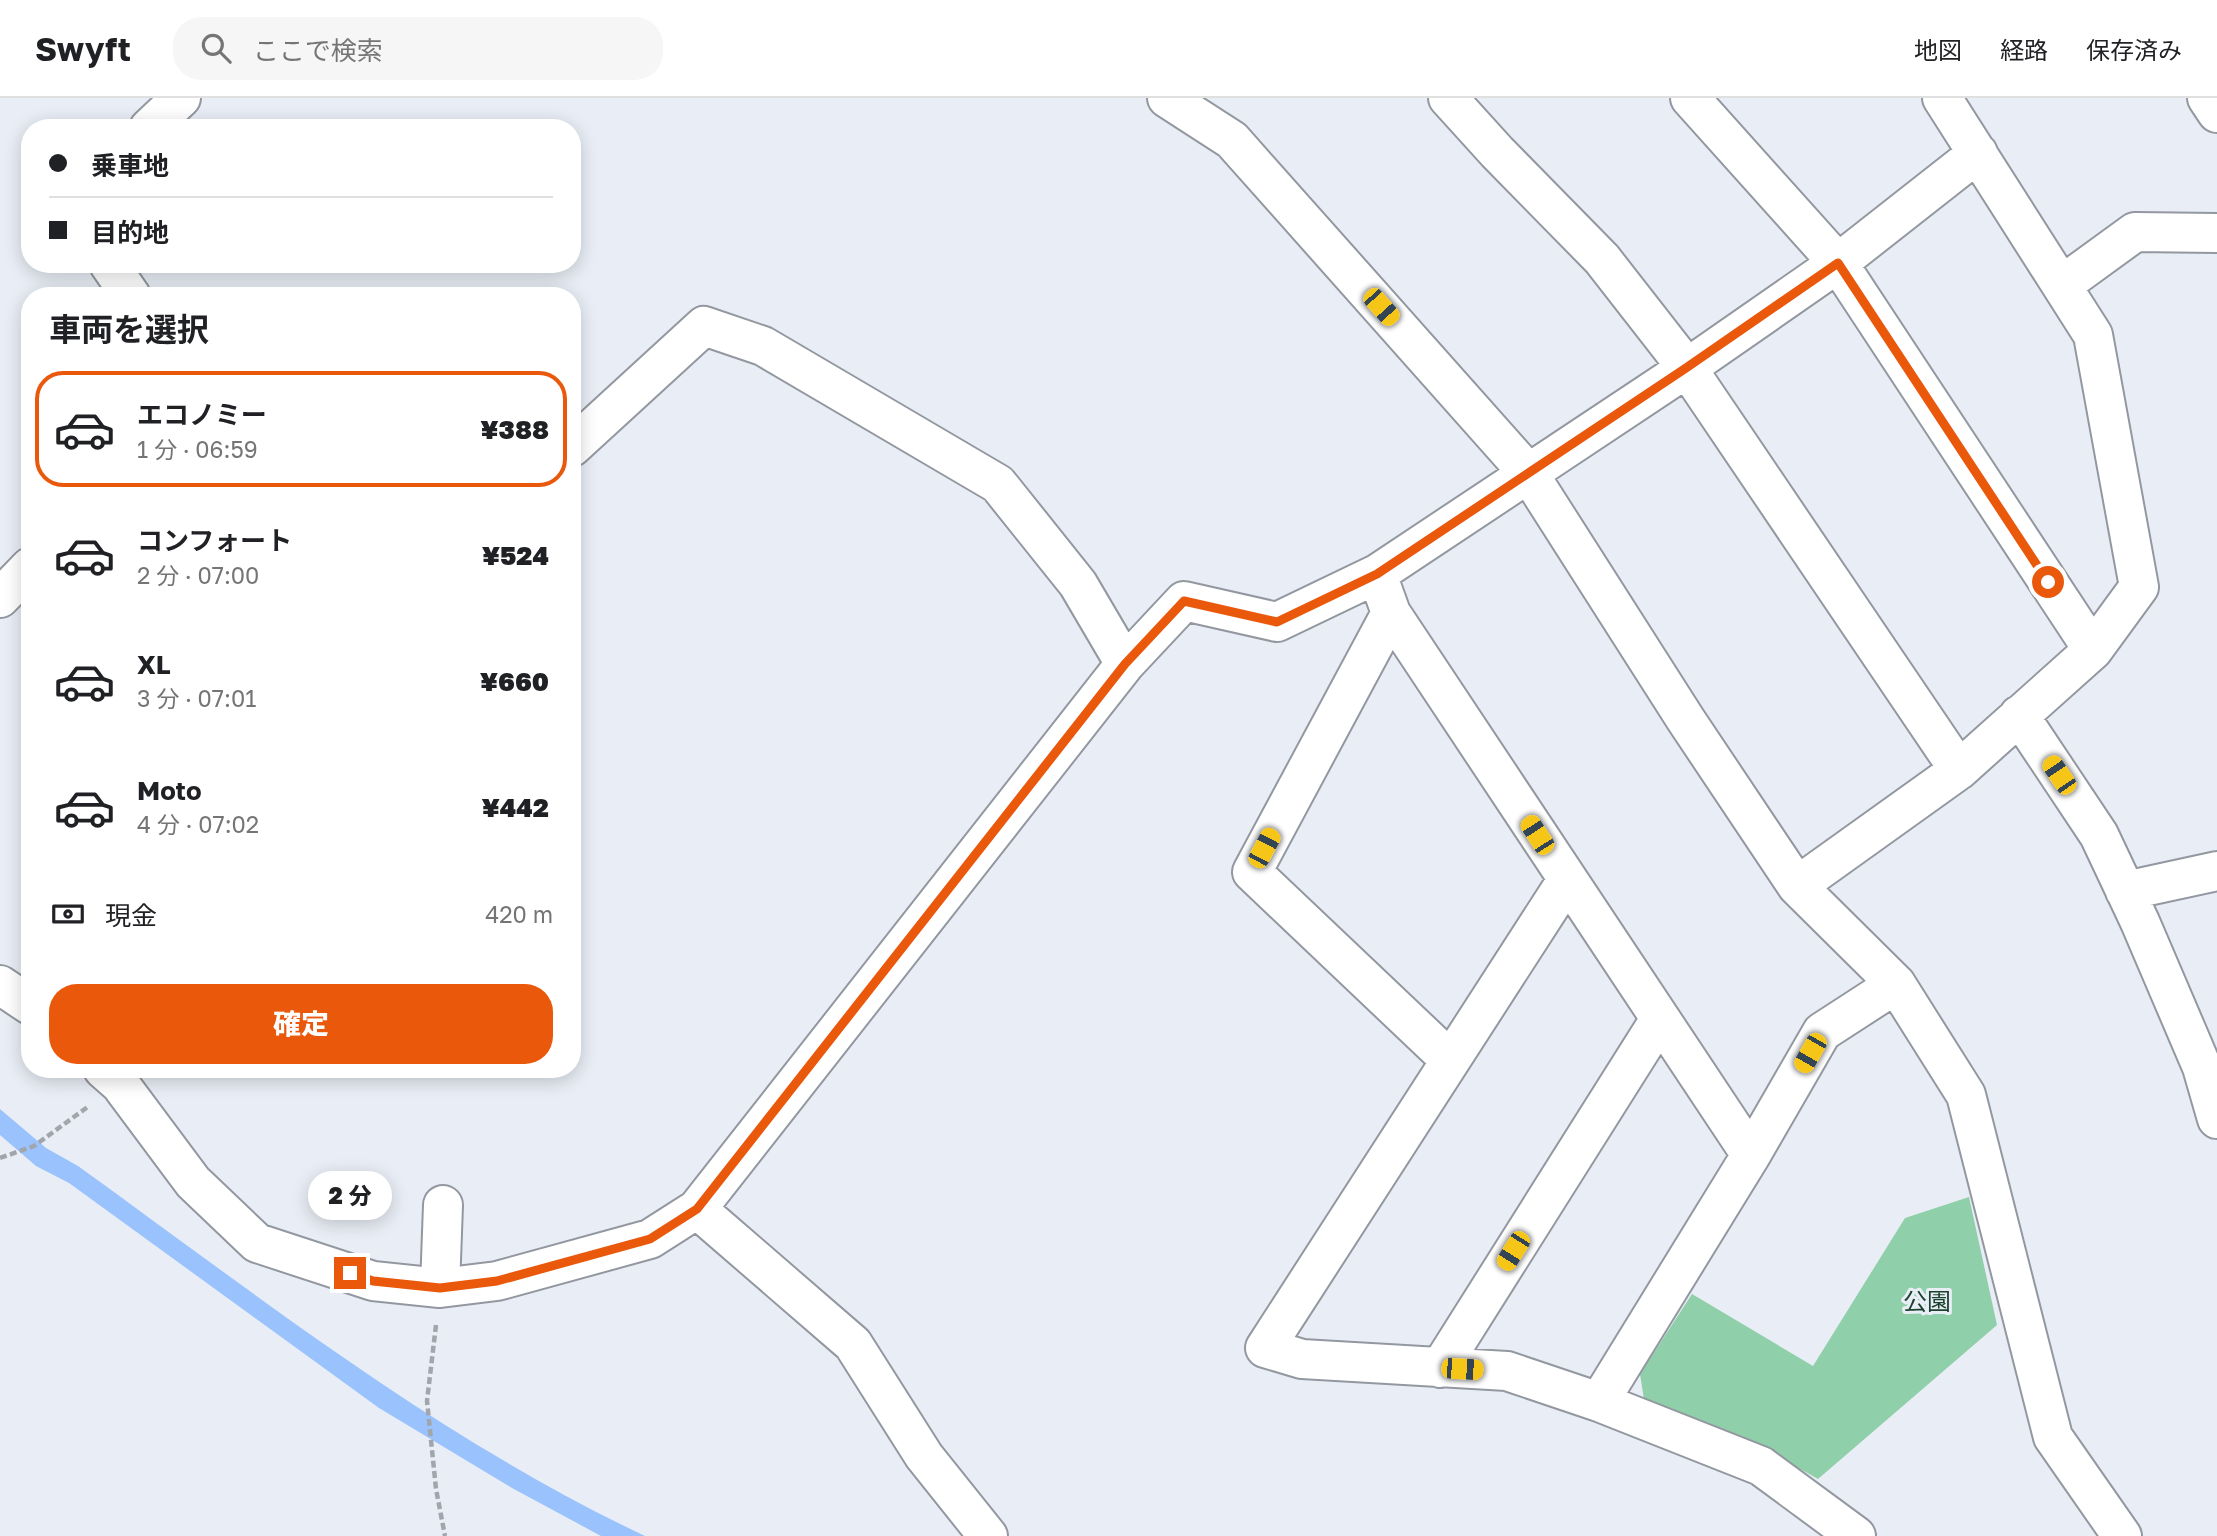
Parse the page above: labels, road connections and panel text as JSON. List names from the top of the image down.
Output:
{
  "parks": ["公園"],
  "page": {
    "header": "Swyft",
    "search": "ここで検索",
    "nav": ["地図", "経路", "保存済み"],
    "banner": ["乗車地", "目的地"],
    "heading": "車両を選択",
    "list": [
      {
        "name": "エコノミー",
        "note": "1 分 · 06:59",
        "value": "¥388"
      },
      {
        "name": "コンフォート",
        "note": "2 分 · 07:00",
        "value": "¥524"
      },
      {
        "name": "XL",
        "note": "3 分 · 07:01",
        "value": "¥660"
      },
      {
        "name": "Moto",
        "note": "4 分 · 07:02",
        "value": "¥442"
      }
    ],
    "pay": ["現金", "420 m"],
    "buttons": "確定",
    "bubble": "2 分"
  }
}
